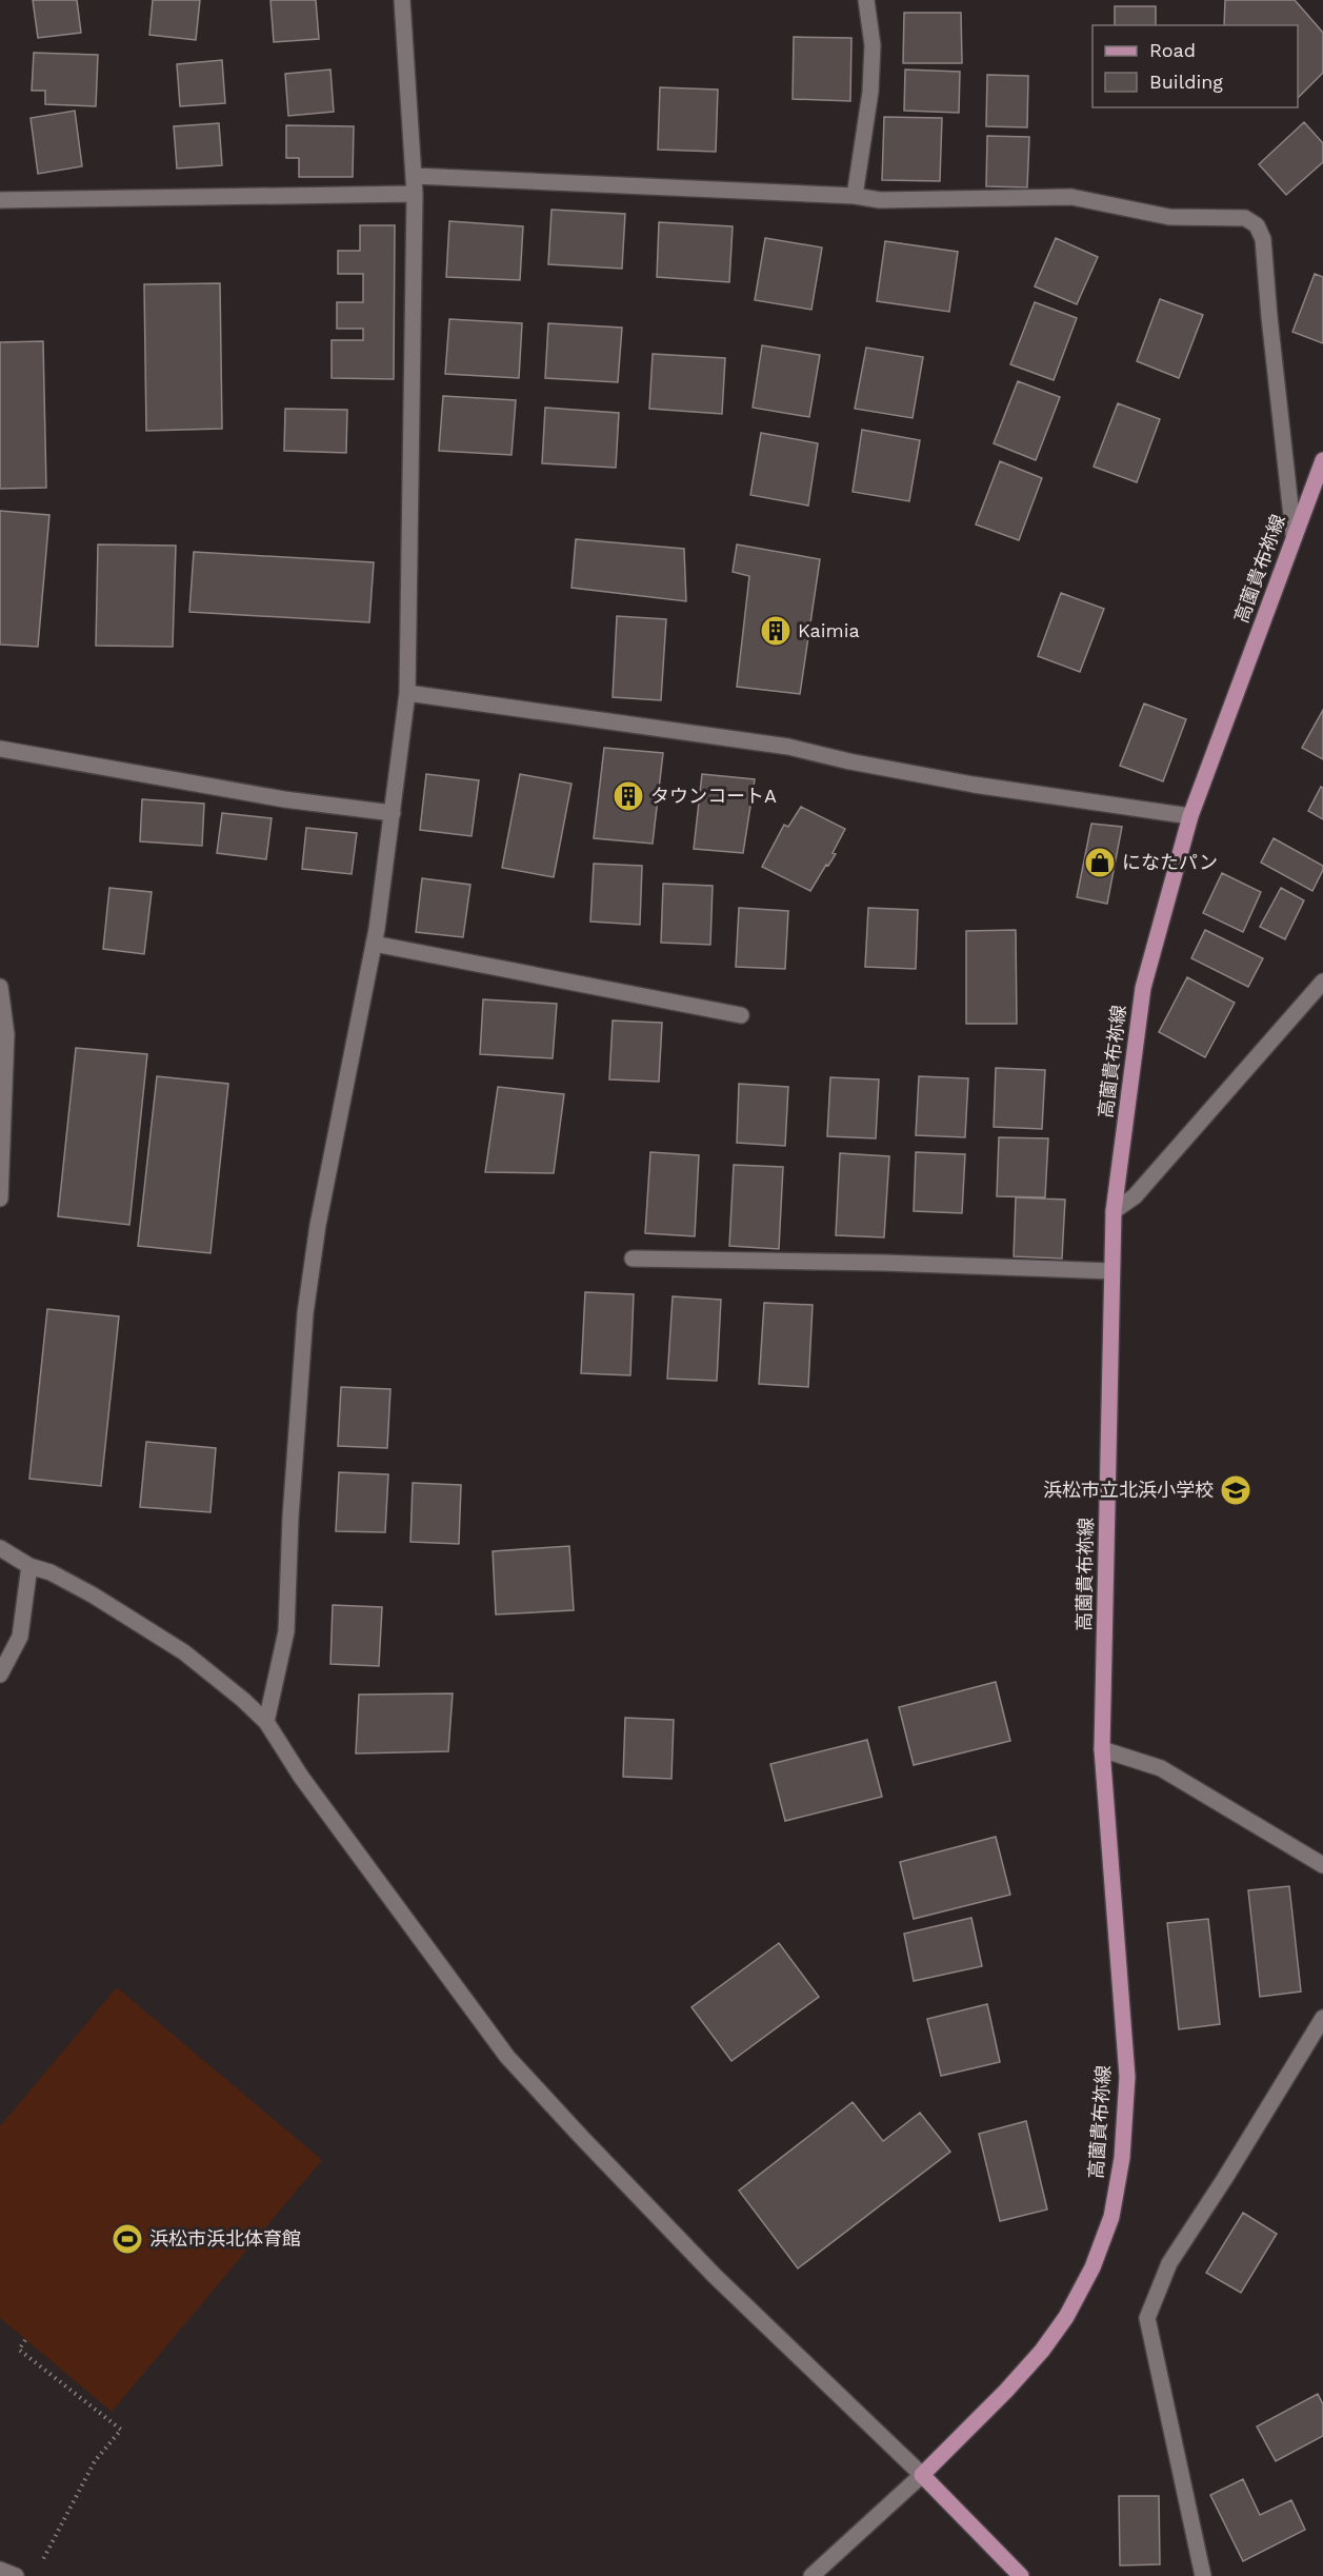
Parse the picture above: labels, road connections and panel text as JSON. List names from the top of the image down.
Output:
{
  "streets": {
    "main road": ["高薗貴布祢線"]
  },
  "places": {
    "building": ["Kaimia", "タウンコートA"],
    "shop": ["になたパン"],
    "school or university": ["浜松市立北浜小学校"],
    "sports": ["浜松市浜北体育館"]
  },
  "legend": ["Road", "Building"]
}
